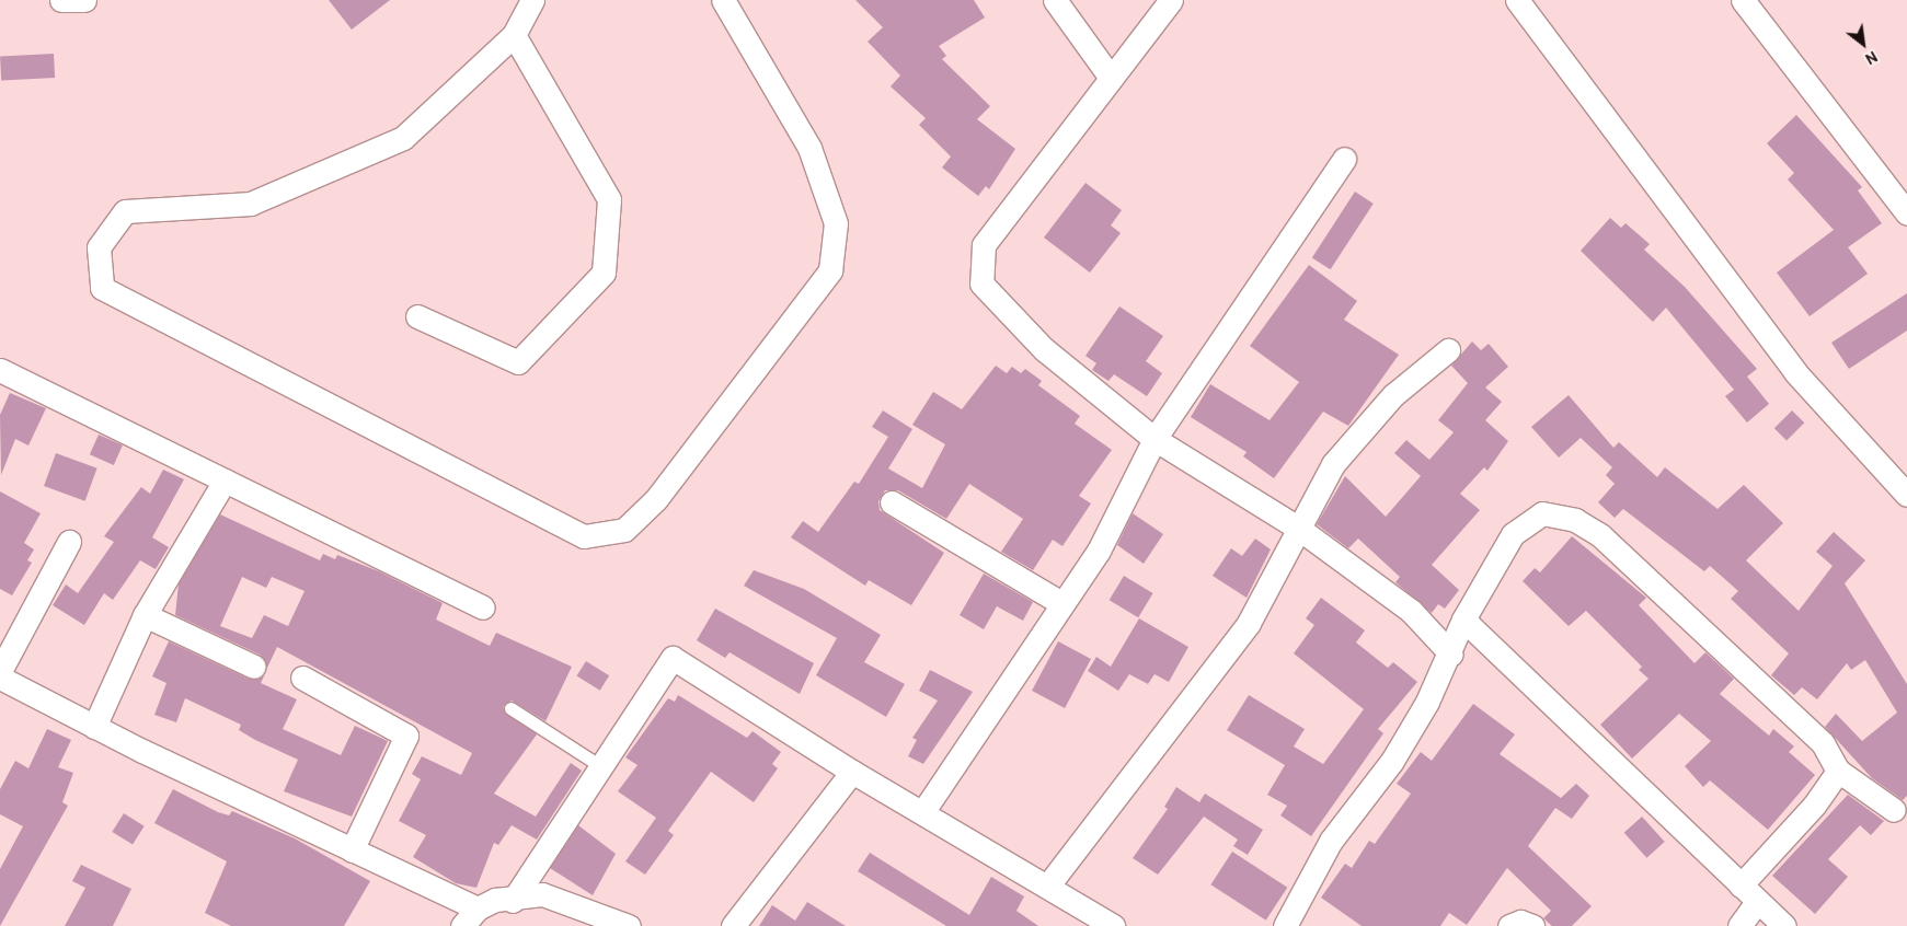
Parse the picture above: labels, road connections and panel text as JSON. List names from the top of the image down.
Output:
{
  "north": "bottom right"
}
